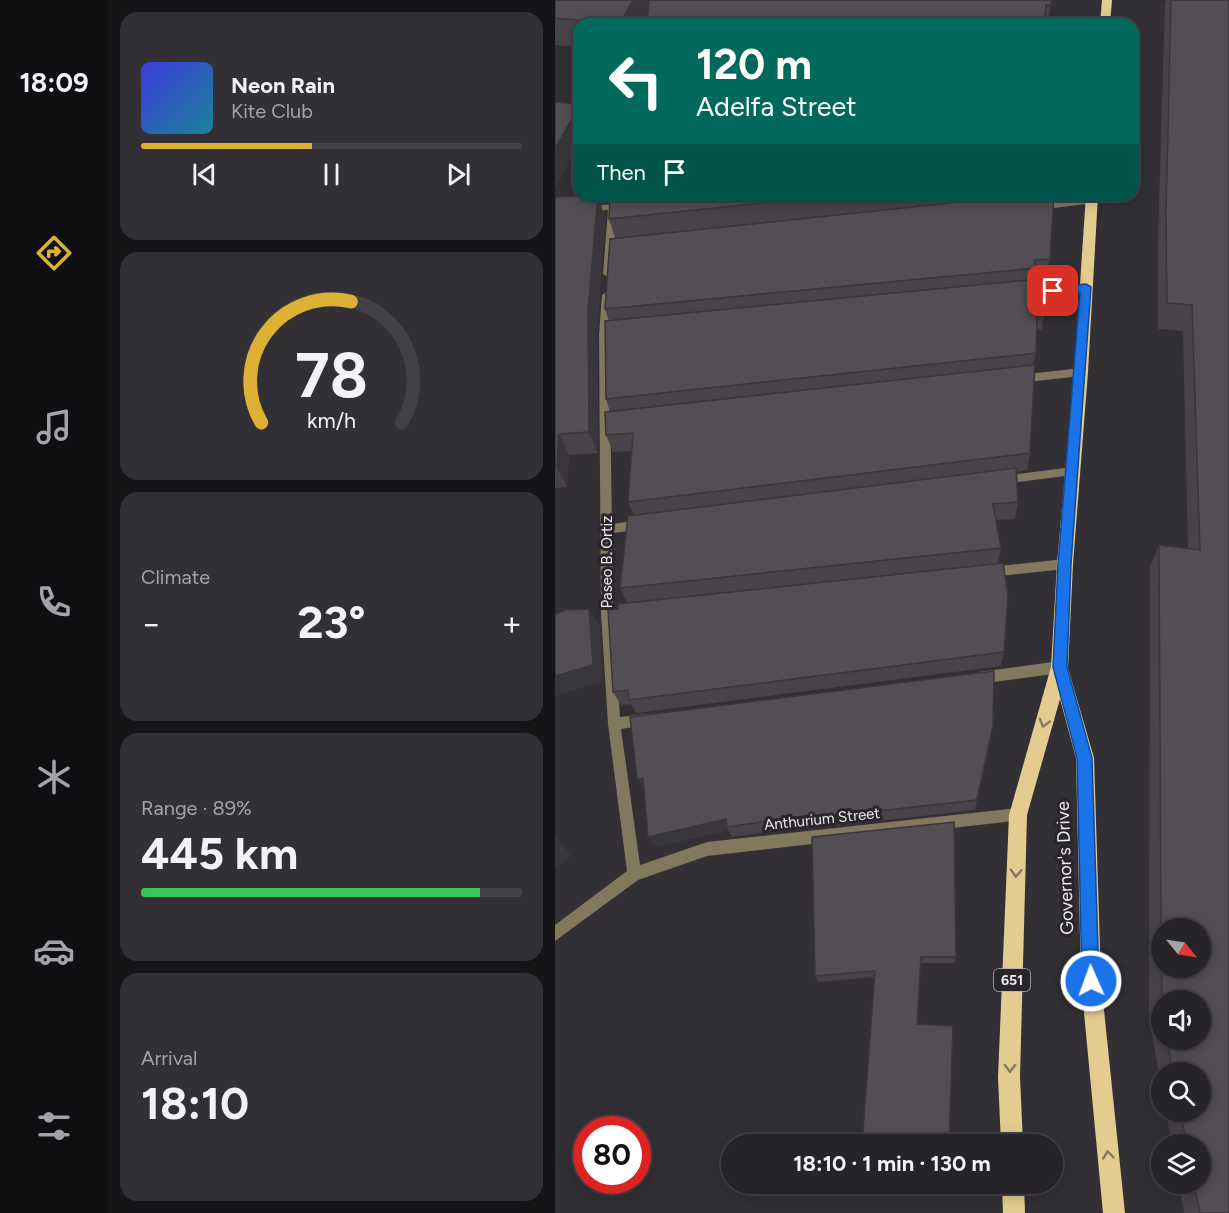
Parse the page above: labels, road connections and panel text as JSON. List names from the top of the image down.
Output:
{
  "streets": {
    "highway": ["Governor's Drive", "651"],
    "lane": ["Paseo B. Ortiz", "Anthurium Street"]
  },
  "crossings": [
    ["Paseo B. Ortiz", "Anthurium Street"],
    ["Anthurium Street", "Governor's Drive"]
  ],
  "north": "bottom right",
  "page": {
    "tabs": "18:09",
    "turn": ["120 m", "Adelfa Street"],
    "song": ["Neon Rain", "Kite Club"],
    "then": "Then",
    "tile": [
      "Climate",
      ["Range · 89%", "445 km"],
      ["Arrival", "18:10"]
    ],
    "heat": ["−", "23°", "+"],
    "limit": "80",
    "trip": "18:10 · 1 min · 130 m",
    "gauge": ["78", "km/h"]
  }
}
